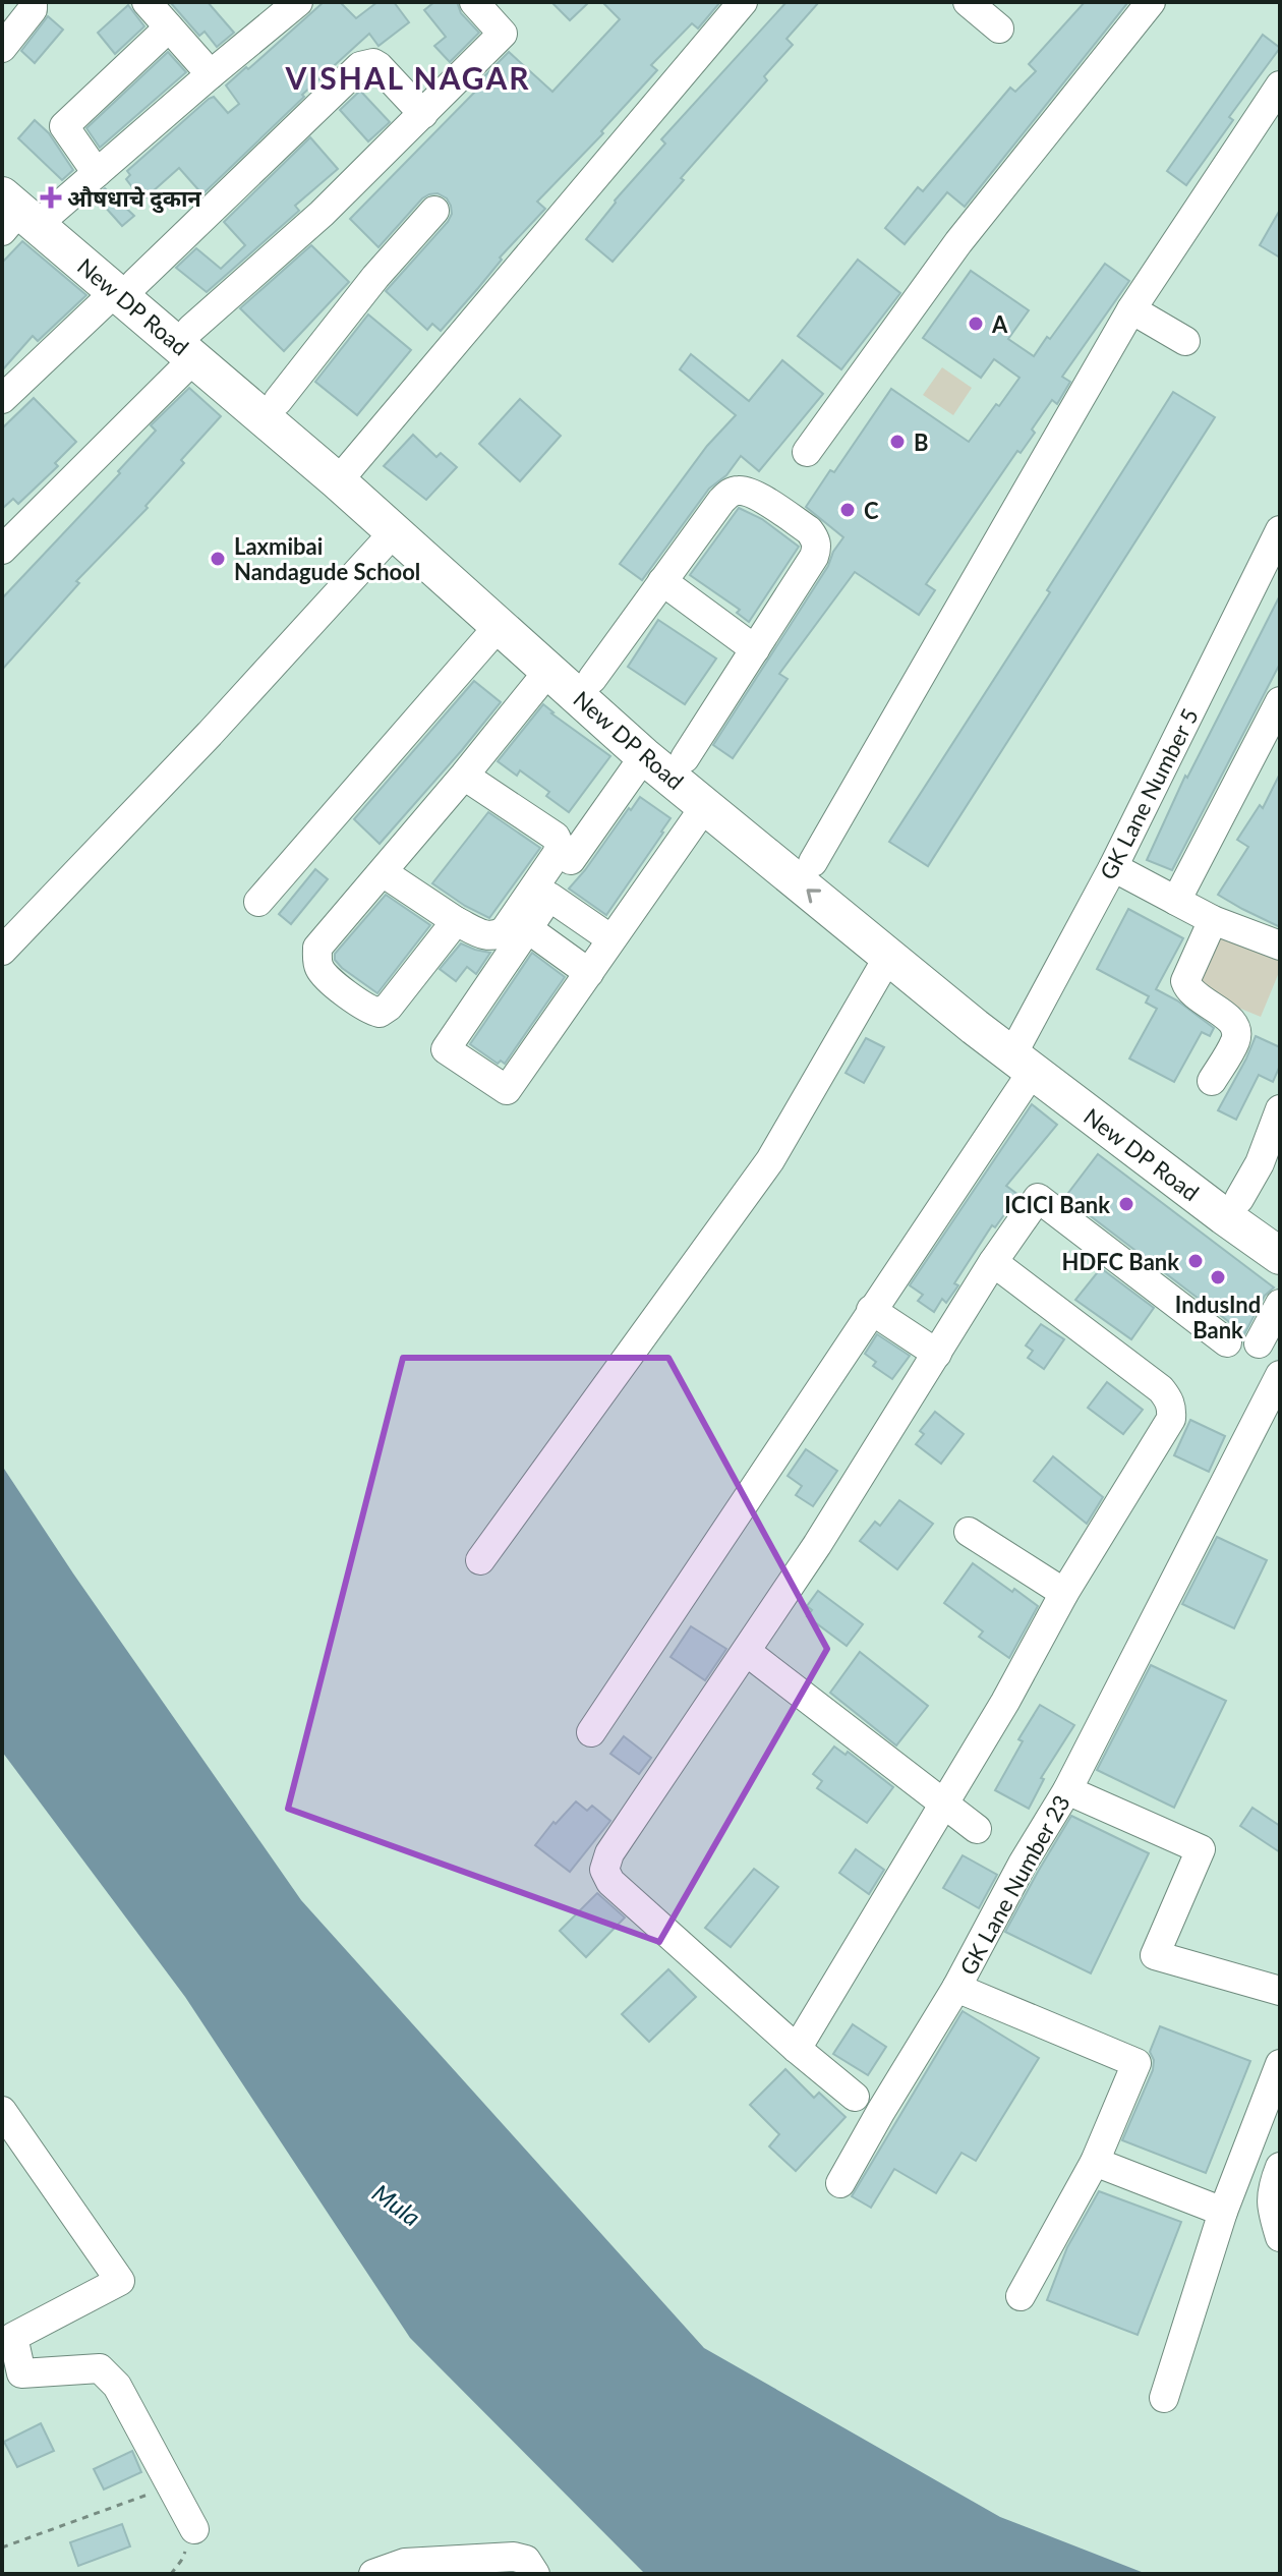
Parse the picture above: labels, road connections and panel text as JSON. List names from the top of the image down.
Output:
{
  "streets": {
    "main road": ["New DP Road"],
    "street": ["GK Lane Number 5", "GK Lane Number 23"]
  },
  "crossings": [
    ["New DP Road", "GK Lane Number 5"]
  ],
  "districts": ["VISHAL NAGAR"],
  "water": ["Mula"],
  "places": {
    "health": ["औषधाचे दुकान"],
    "other": [
      "A",
      "B",
      "C",
      "Laxmibai Nandagude School",
      "ICICI Bank",
      "HDFC Bank",
      "IndusInd Bank"
    ]
  }
}
